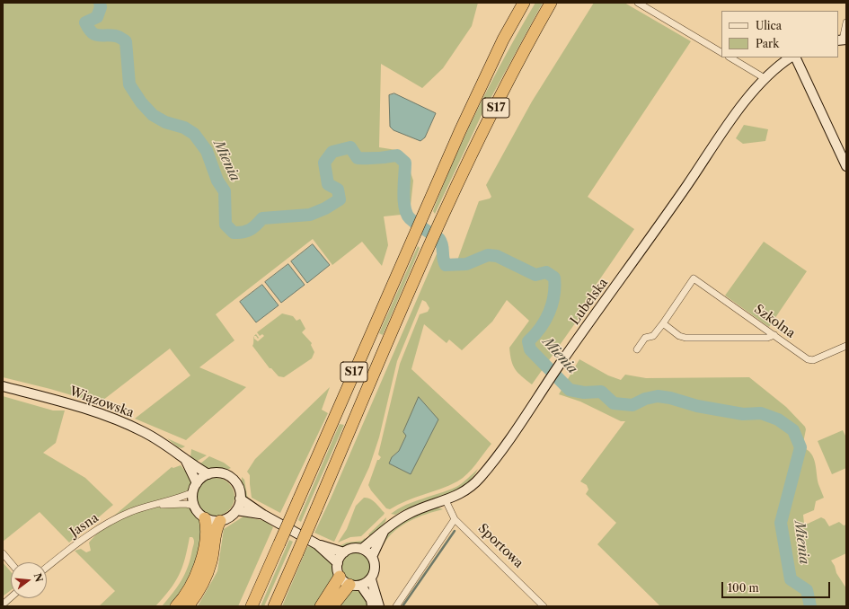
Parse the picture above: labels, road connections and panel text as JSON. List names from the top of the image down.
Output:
{
  "streets": {
    "highway": ["S17"],
    "main road": ["Lubelska", "Wiązowska"],
    "street": ["Szkolna", "Jasna", "Sportowa"]
  },
  "crossings": [
    ["Lubelska", "Sportowa"],
    ["Wiązowska", "Jasna"]
  ],
  "water": ["Mienia"],
  "legend": ["Ulica", "Park"],
  "scale_bar": "100 m",
  "north": "right"
}
